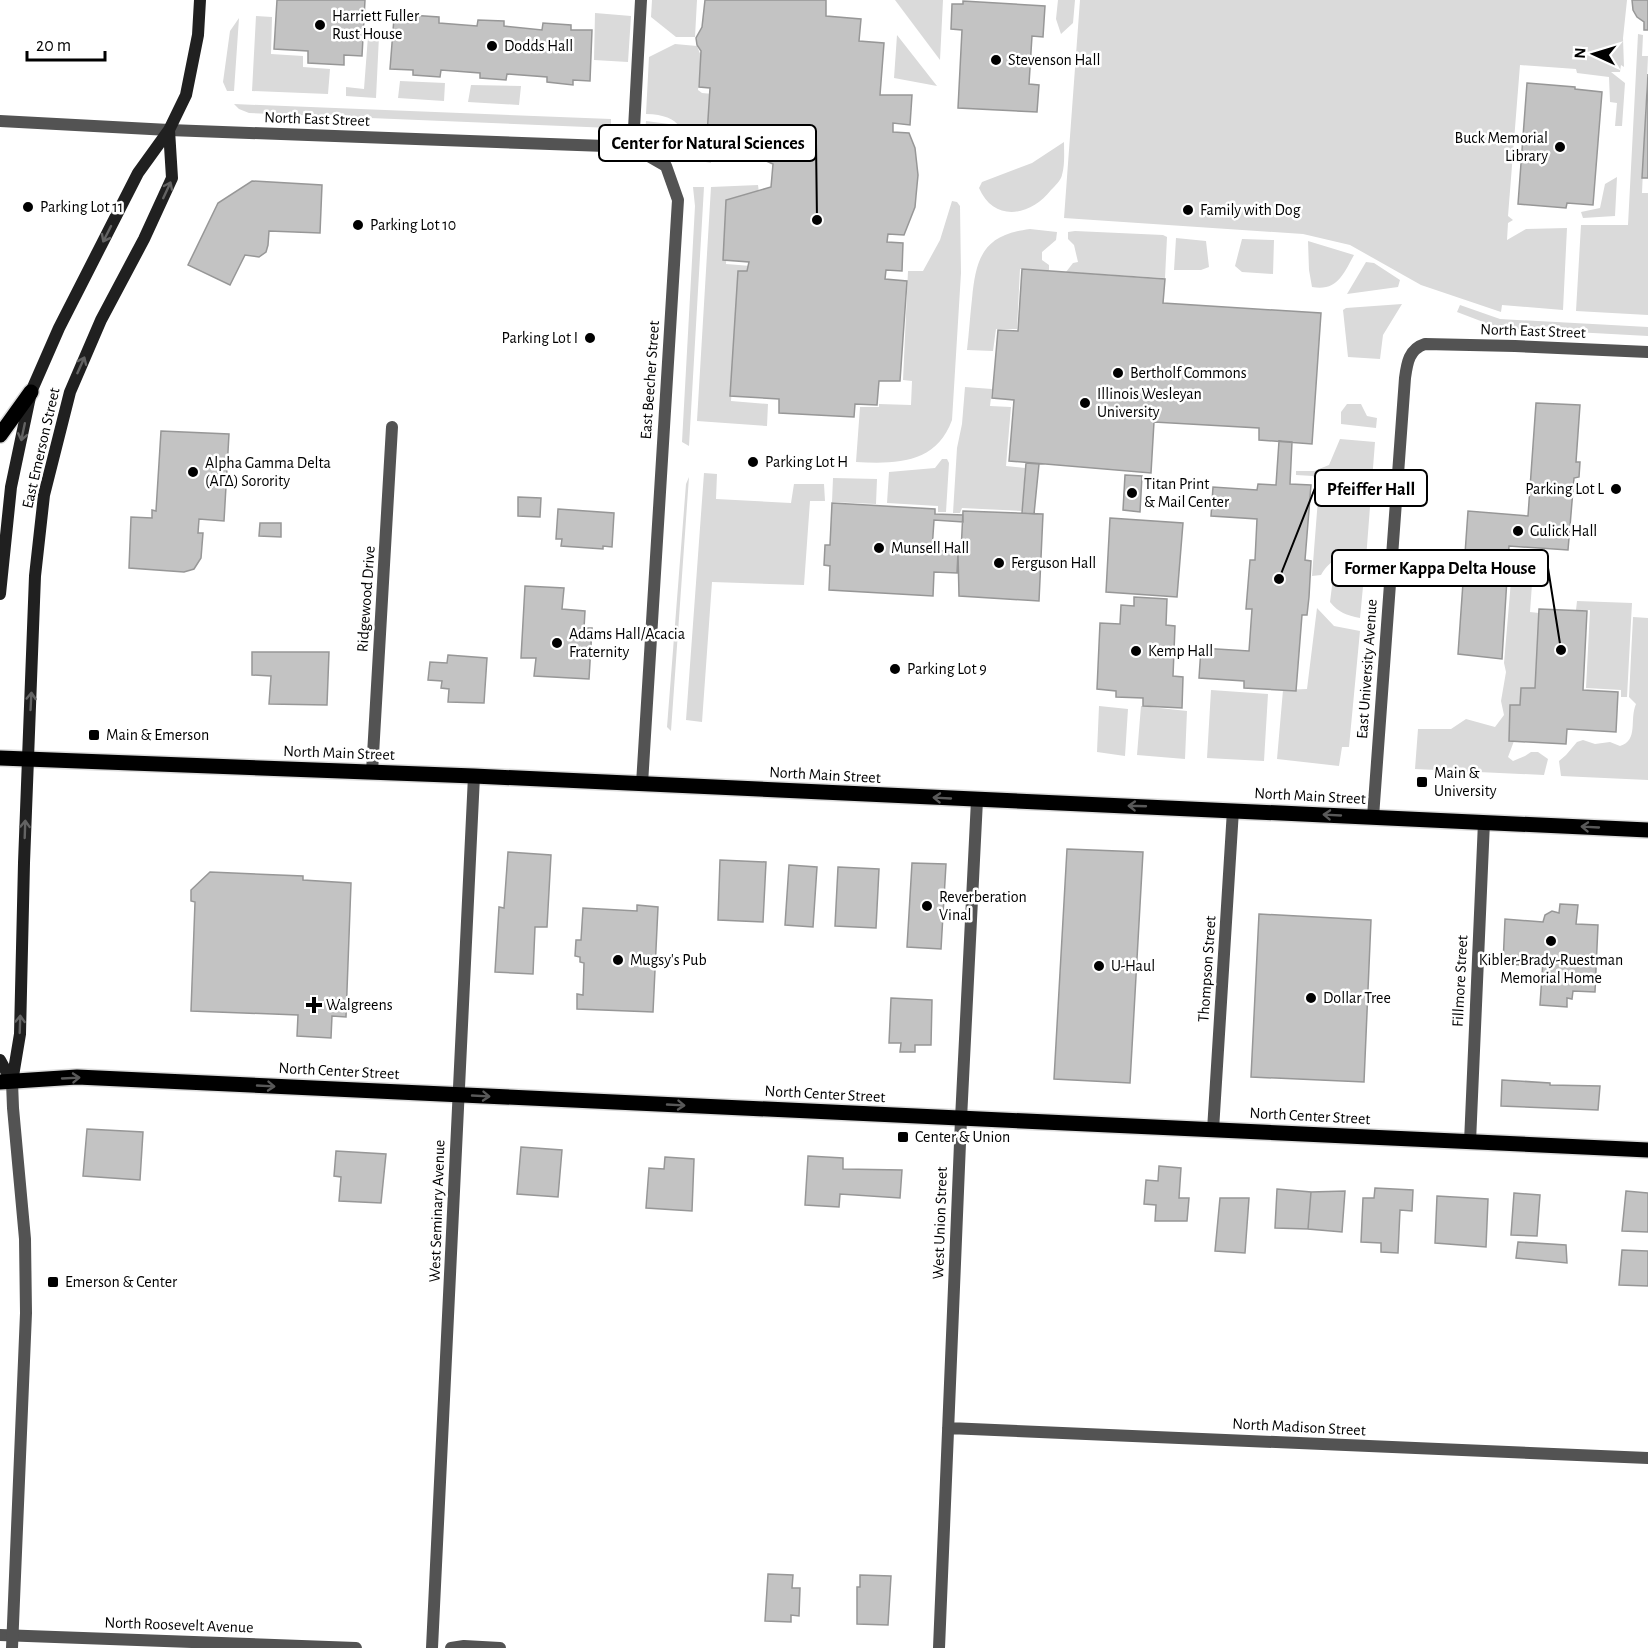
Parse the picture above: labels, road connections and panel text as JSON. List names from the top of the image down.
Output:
{
  "streets": {
    "main road": ["East Emerson Street", "North Main Street", "North Center Street"],
    "street": [
      "North East Street",
      "East Beecher Street",
      "Ridgewood Drive",
      "East University Avenue",
      "Thompson Street",
      "Fillmore Street",
      "West Seminary Avenue",
      "West Union Street",
      "North Madison Street",
      "North Roosevelt Avenue"
    ]
  },
  "crossings": [
    ["North East Street", "East Beecher Street"],
    ["North East Street", "East Emerson Street"],
    ["North East Street", "East University Avenue"],
    ["East Beecher Street", "North Main Street"],
    ["East Emerson Street", "North Main Street"],
    ["East Emerson Street", "North Center Street"],
    ["Ridgewood Drive", "North Main Street"],
    ["East University Avenue", "North Main Street"],
    ["North Main Street", "Thompson Street"],
    ["North Main Street", "Fillmore Street"],
    ["North Main Street", "West Seminary Avenue"],
    ["North Main Street", "West Union Street"],
    ["Thompson Street", "North Center Street"],
    ["Fillmore Street", "North Center Street"],
    ["North Center Street", "West Seminary Avenue"],
    ["North Center Street", "West Union Street"],
    ["West Union Street", "North Madison Street"]
  ],
  "one_way": ["North Main Street", "North Center Street"],
  "places": {
    "other": [
      "Harriett Fuller Rust House",
      "Dodds Hall",
      "Stevenson Hall",
      "Buck Memorial Library",
      "Parking Lot 11",
      "Family with Dog",
      "Center for Natural Sciences",
      "Parking Lot 10",
      "Parking Lot I",
      "Bertholf Commons",
      "Illinois Wesleyan University",
      "Parking Lot H",
      "Alpha Gamma Delta (ΑΓΔ) Sorority",
      "Parking Lot L",
      "Titan Print & Mail Center",
      "Gulick Hall",
      "Munsell Hall",
      "Ferguson Hall",
      "Pfeiffer Hall",
      "Adams Hall/Acacia Fraternity",
      "Former Kappa Delta House",
      "Kemp Hall",
      "Parking Lot 9",
      "Reverberation Vinal",
      "Kibler-Brady-Ruestman Memorial Home",
      "Mugsy's Pub",
      "U-Haul",
      "Dollar Tree"
    ],
    "transit": [
      "Main & Emerson",
      "Main & University",
      "Center & Union",
      "Emerson & Center"
    ],
    "health": ["Walgreens"]
  },
  "scale_bar": "20 m",
  "north": "left"
}
